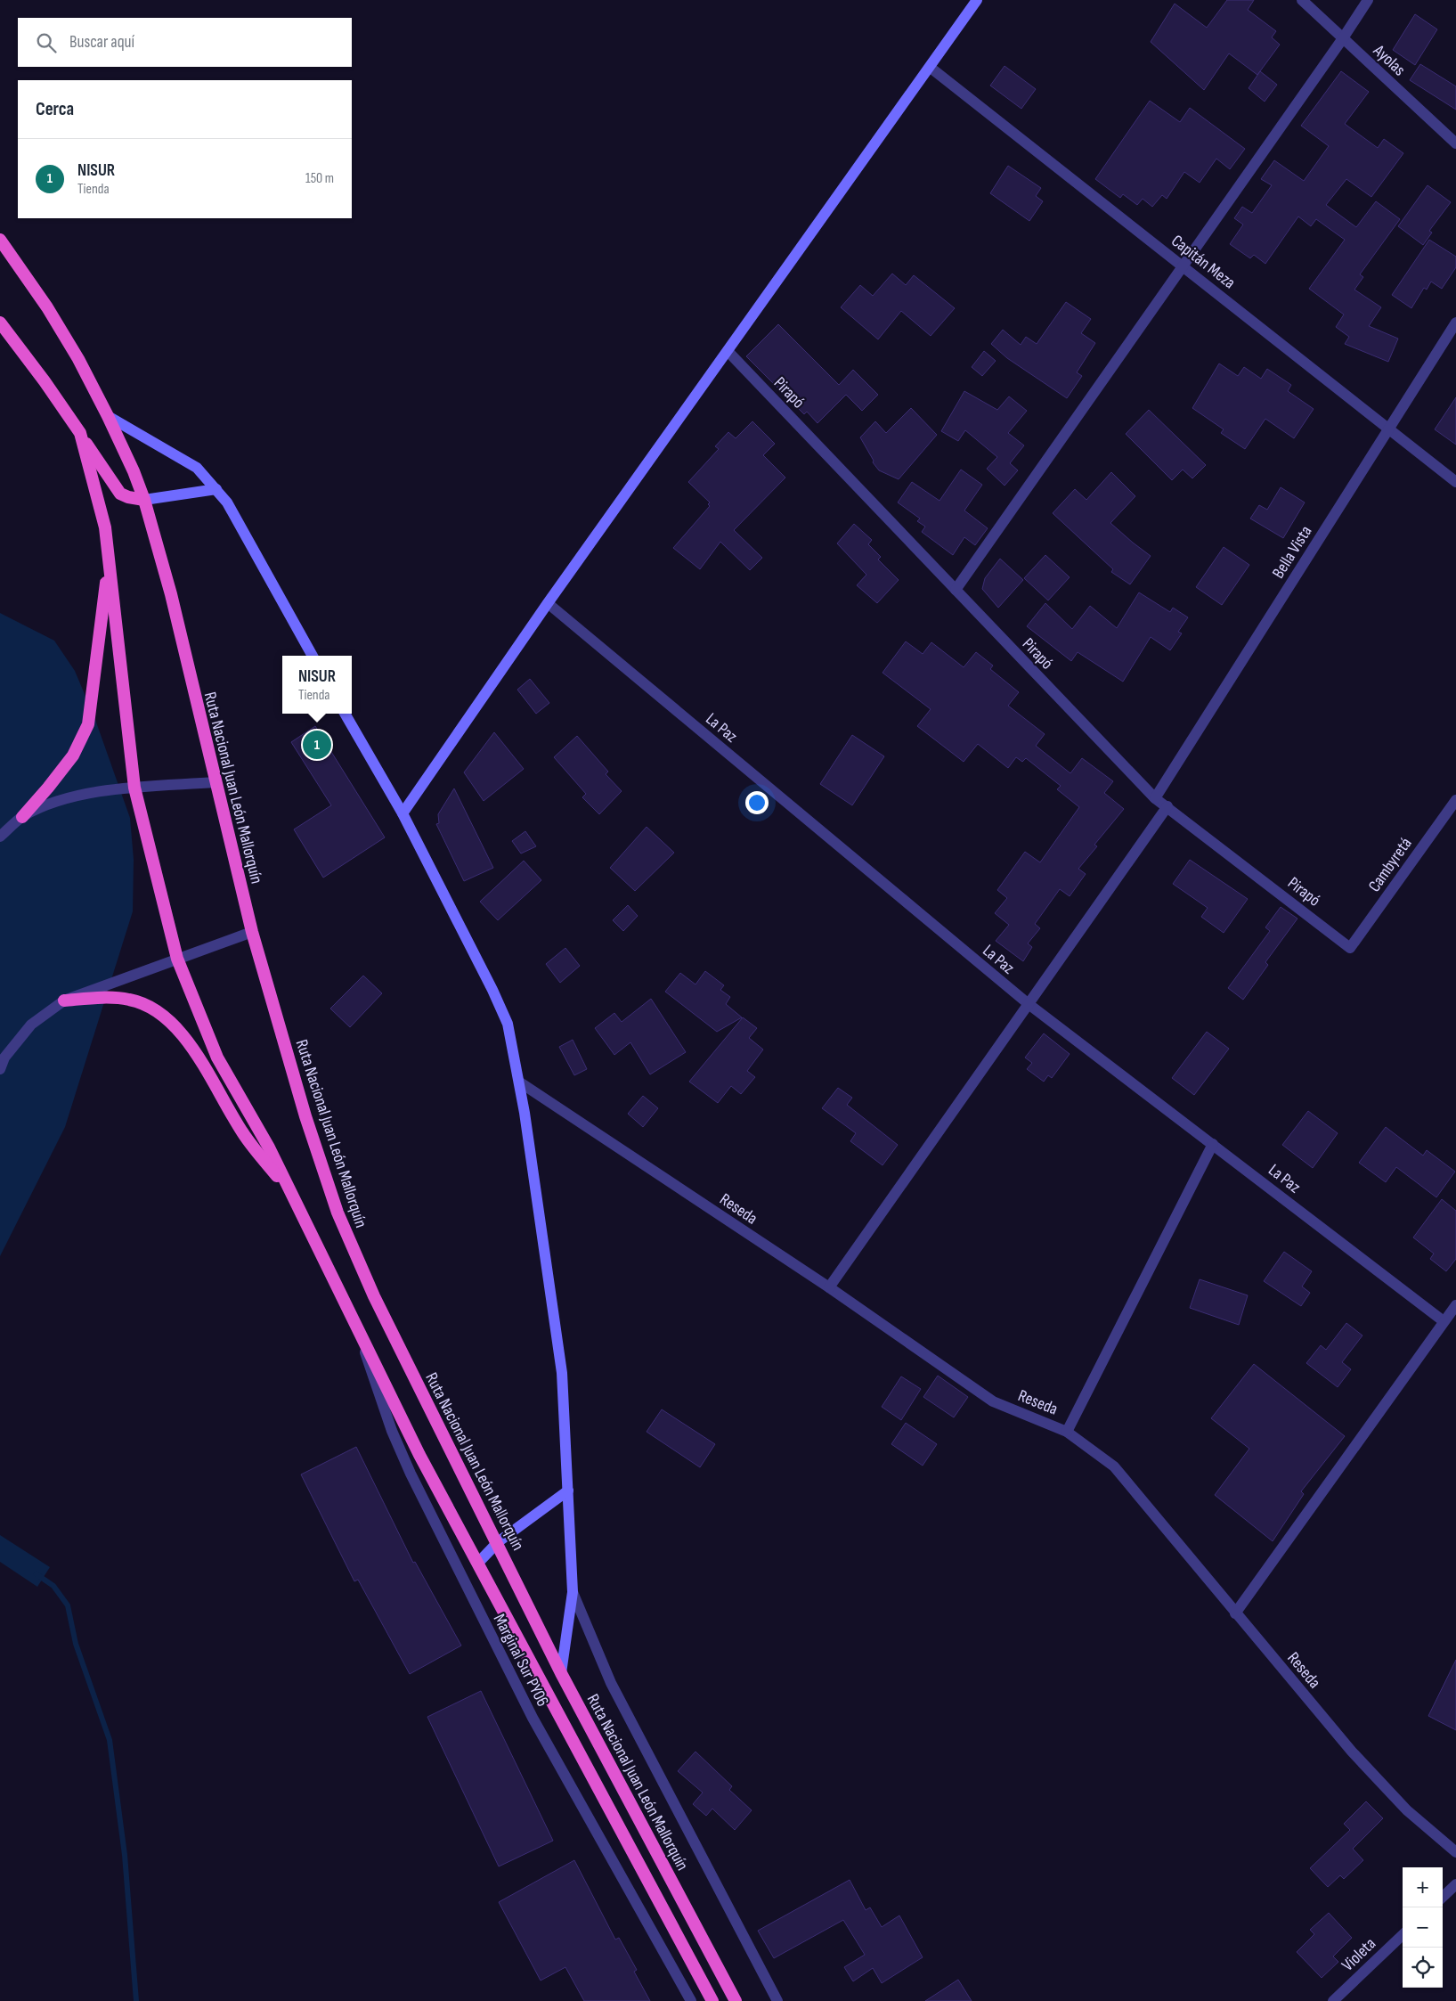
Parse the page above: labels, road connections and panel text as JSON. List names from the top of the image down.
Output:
{
  "streets": {
    "highway": ["Ruta Nacional Juan León Mallorquín"],
    "street": [
      "Ayolas",
      "Capitán Meza",
      "Pirapó",
      "Bella Vista",
      "La Paz",
      "Cambyretá",
      "Reseda",
      "Marginal Sur PY06",
      "Violeta"
    ]
  },
  "crossings": [
    ["Capitán Meza", "Bella Vista"],
    ["Pirapó", "Bella Vista"],
    ["Pirapó", "Cambyretá"]
  ],
  "page": {
    "search": "Buscar aquí",
    "heading": "Cerca",
    "list": [
      {
        "mark": "1",
        "name": "NISUR",
        "note": "Tienda",
        "value": "150 m"
      }
    ],
    "popup": ["NISUR", "Tienda"],
    "pins": "1",
    "map_buttons": ["+", "−"]
  }
}
